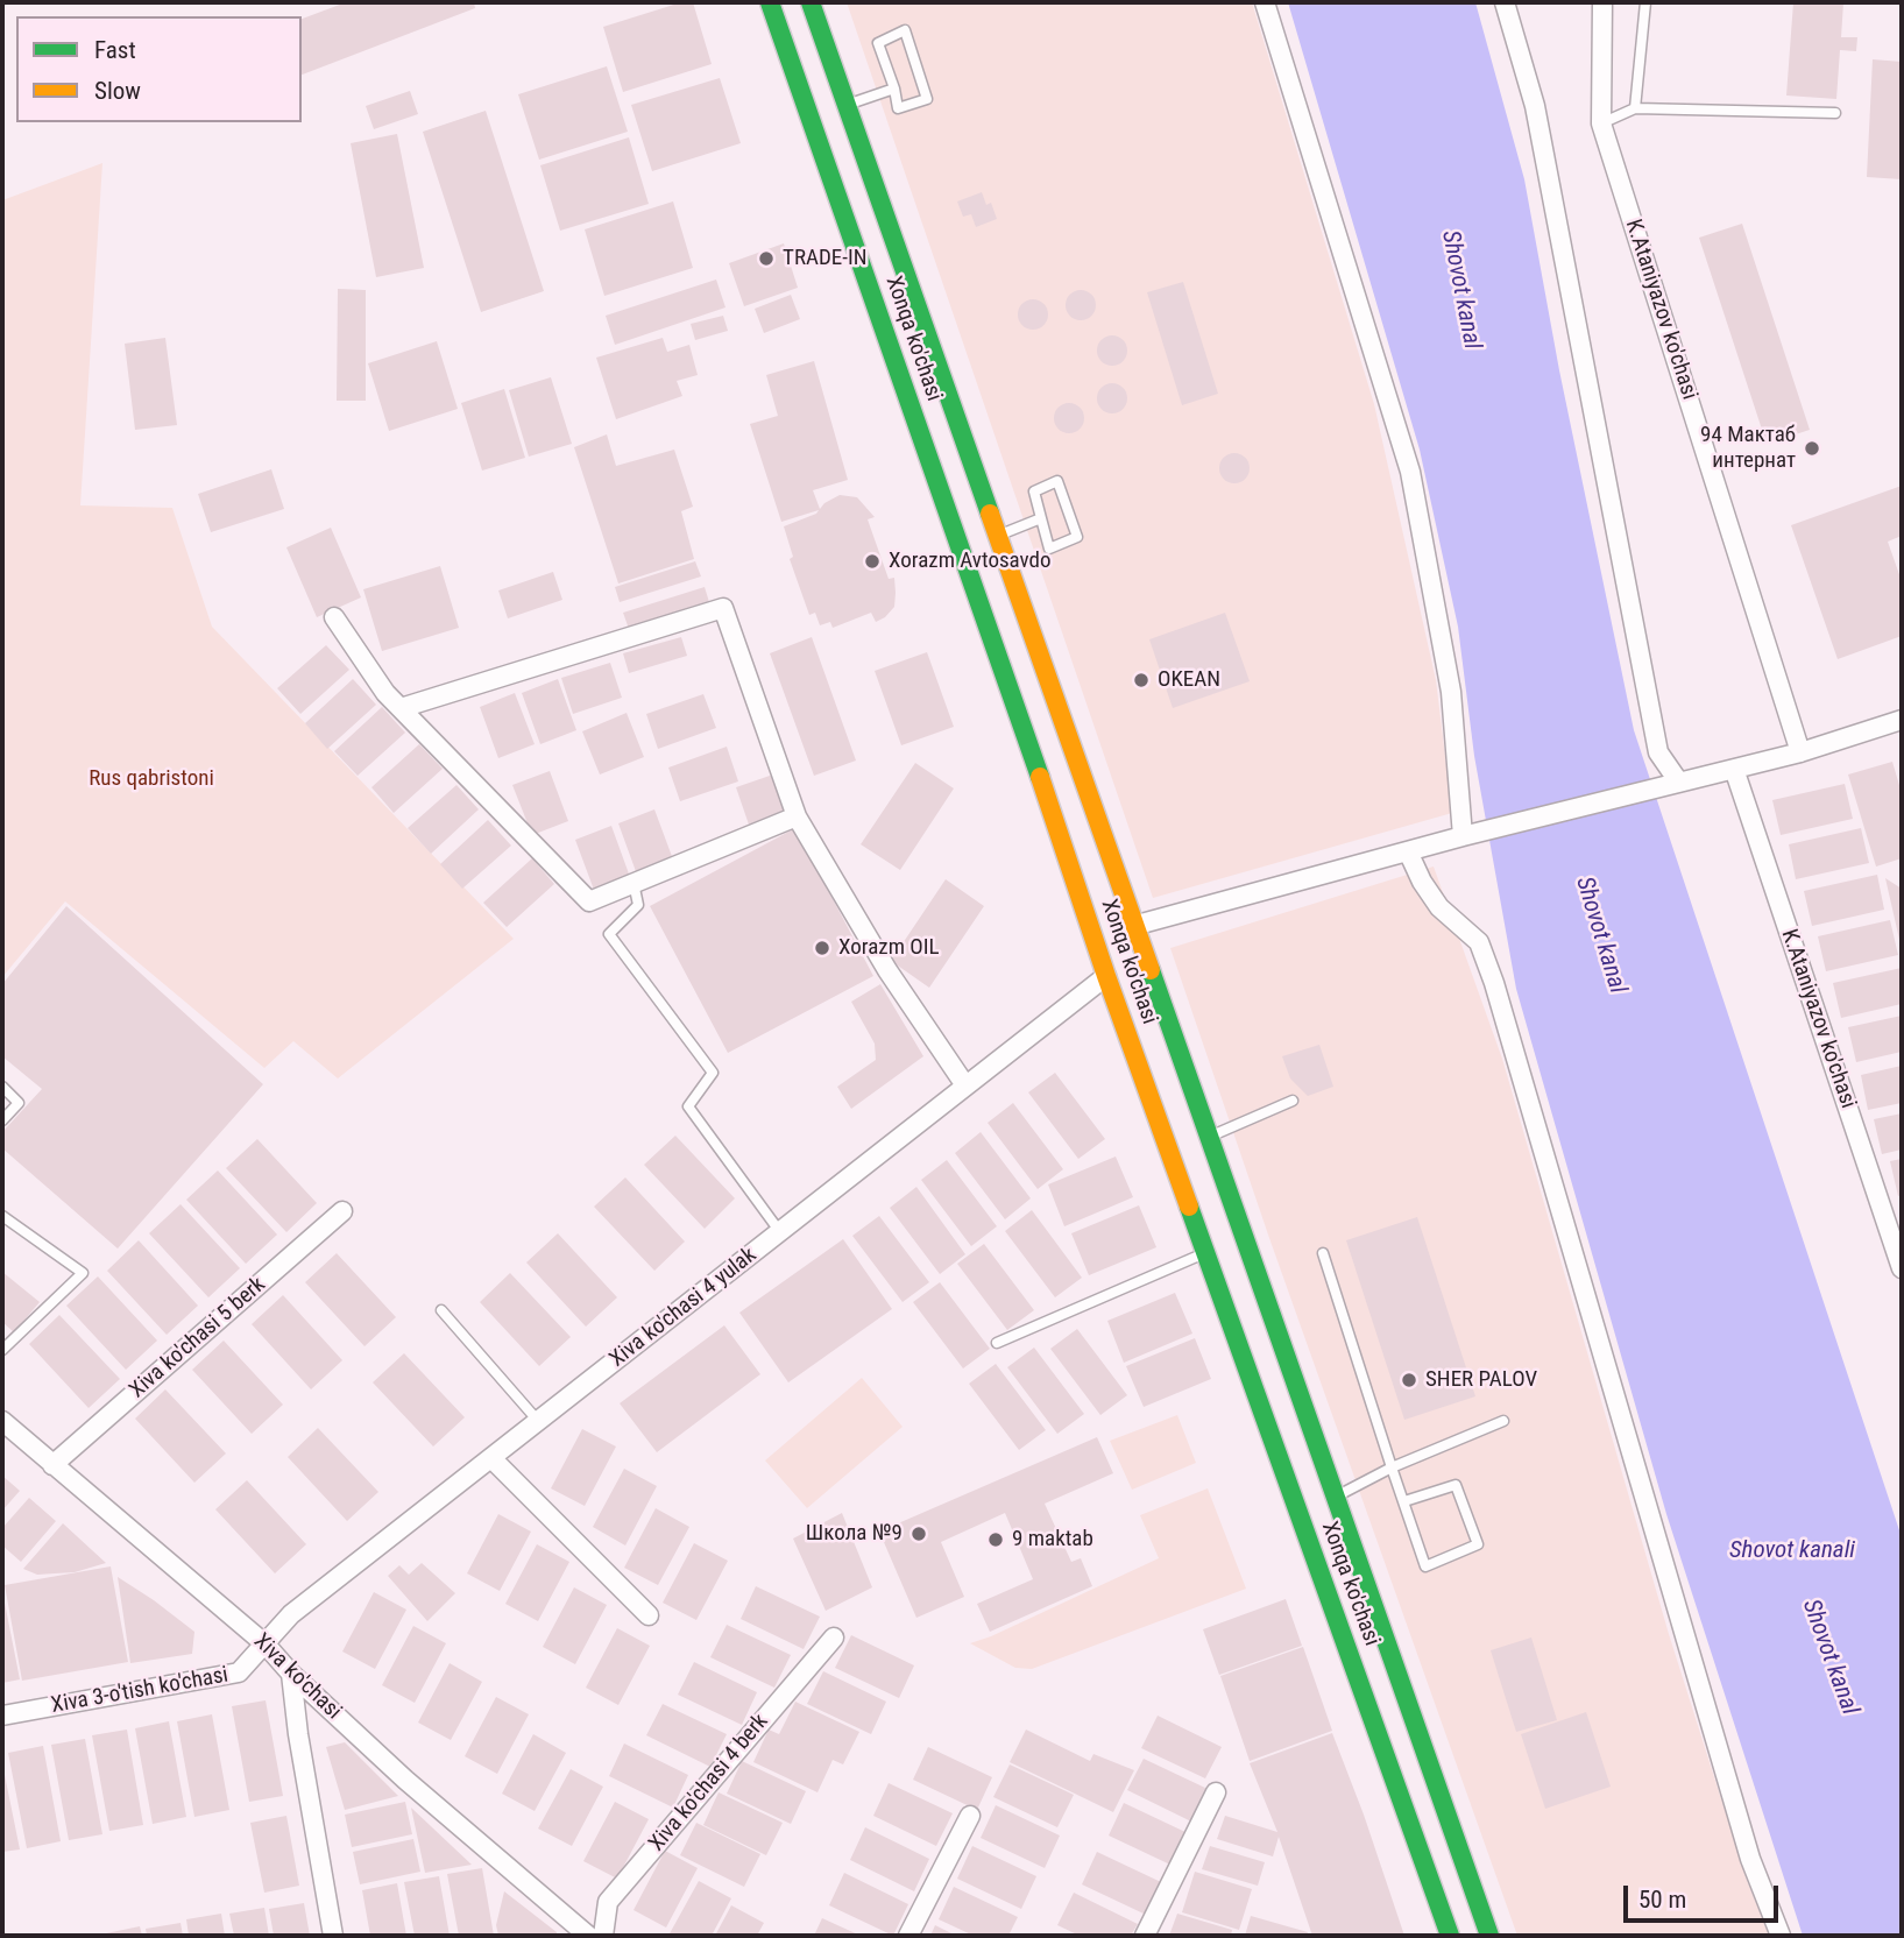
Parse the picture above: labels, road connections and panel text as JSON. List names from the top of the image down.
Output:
{
  "streets": {
    "main road": ["Xonqa ko'chasi"],
    "street": [
      "K.Ataniyazov ko'chasi",
      "Xiva ko'chasi 4 yulak",
      "Xiva ko'chasi 5 berk",
      "Xiva ko'chasi",
      "Xiva 3-o'tish ko'chasi",
      "Xiva ko'chasi 4 berk"
    ]
  },
  "crossings": [
    ["Xonqa ko'chasi", "Xiva ko'chasi 4 yulak"],
    ["Xiva ko'chasi 4 yulak", "Xiva ko'chasi"],
    ["Xiva ko'chasi 4 yulak", "Xiva 3-o'tish ko'chasi"],
    ["Xiva ko'chasi 5 berk", "Xiva ko'chasi"],
    ["Xiva ko'chasi", "Xiva 3-o'tish ko'chasi"]
  ],
  "water": ["Shovot kanal", "Shovot kanali"],
  "parks": ["Rus qabristoni"],
  "places": [
    "TRADE-IN",
    "94 Мактаб интернат",
    "Xorazm Avtosavdo",
    "OKEAN",
    "Xorazm OIL",
    "SHER PALOV",
    "Школа №9",
    "9 maktab"
  ],
  "legend": ["Fast", "Slow"],
  "scale_bar": "50 m"
}
